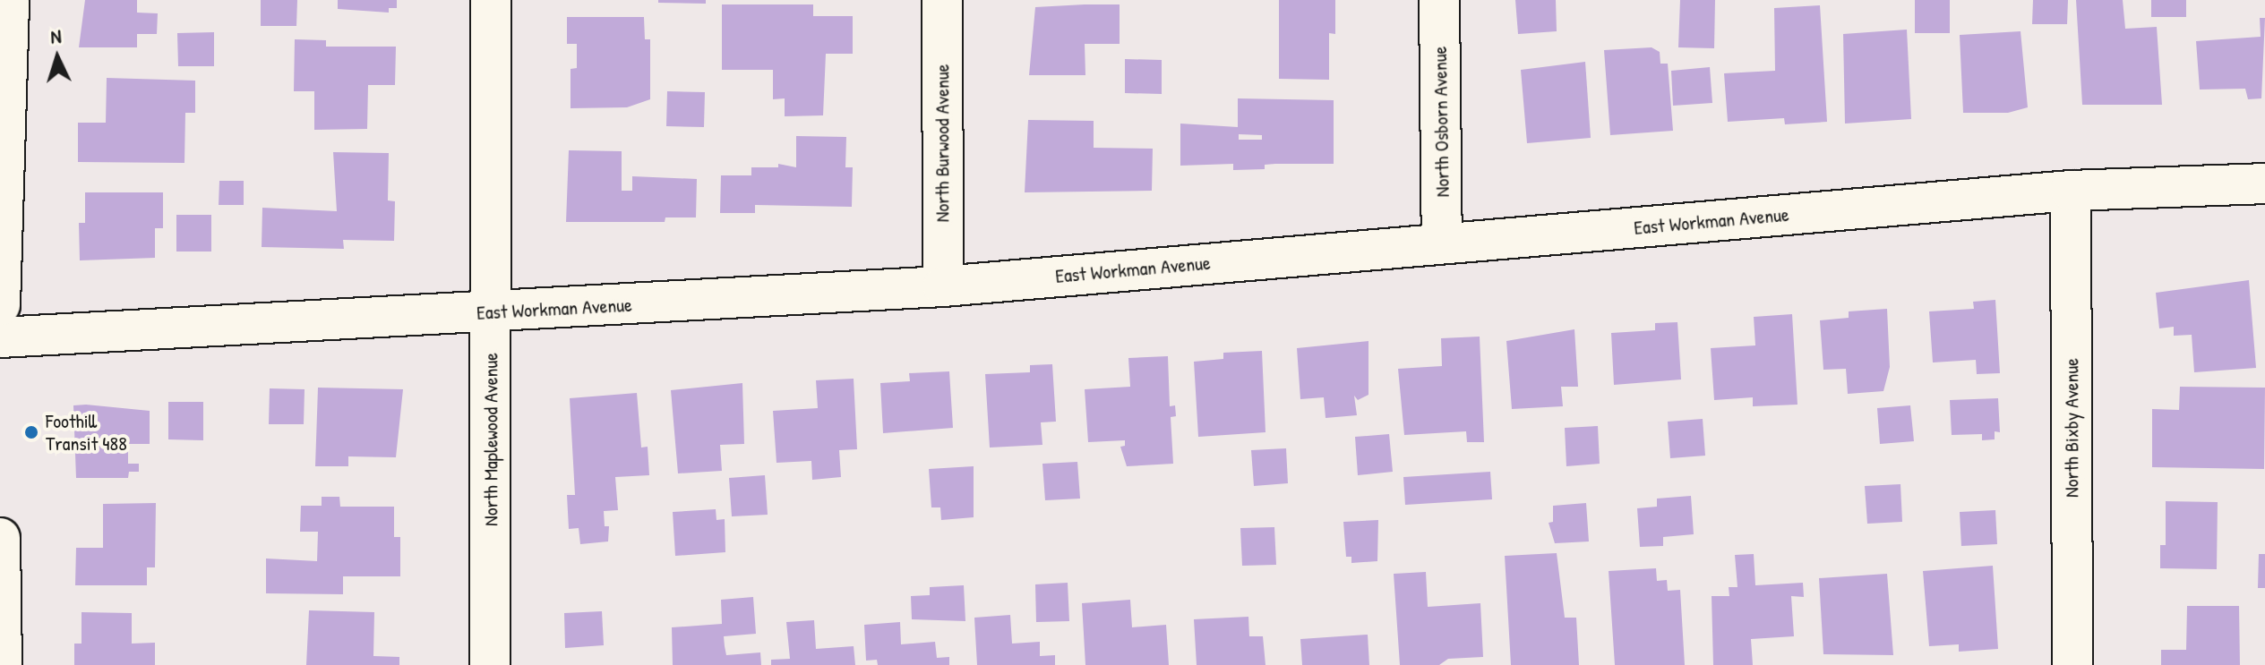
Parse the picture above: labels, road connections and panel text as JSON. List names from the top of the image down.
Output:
{
  "streets": {
    "street": [
      "North Osborn Avenue",
      "North Burwood Avenue",
      "East Workman Avenue",
      "North Bixby Avenue",
      "North Maplewood Avenue"
    ]
  },
  "crossings": [
    ["North Osborn Avenue", "East Workman Avenue"],
    ["North Burwood Avenue", "East Workman Avenue"],
    ["East Workman Avenue", "North Bixby Avenue"],
    ["East Workman Avenue", "North Maplewood Avenue"]
  ],
  "places": ["Foothill Transit 488"],
  "north": "top"
}
